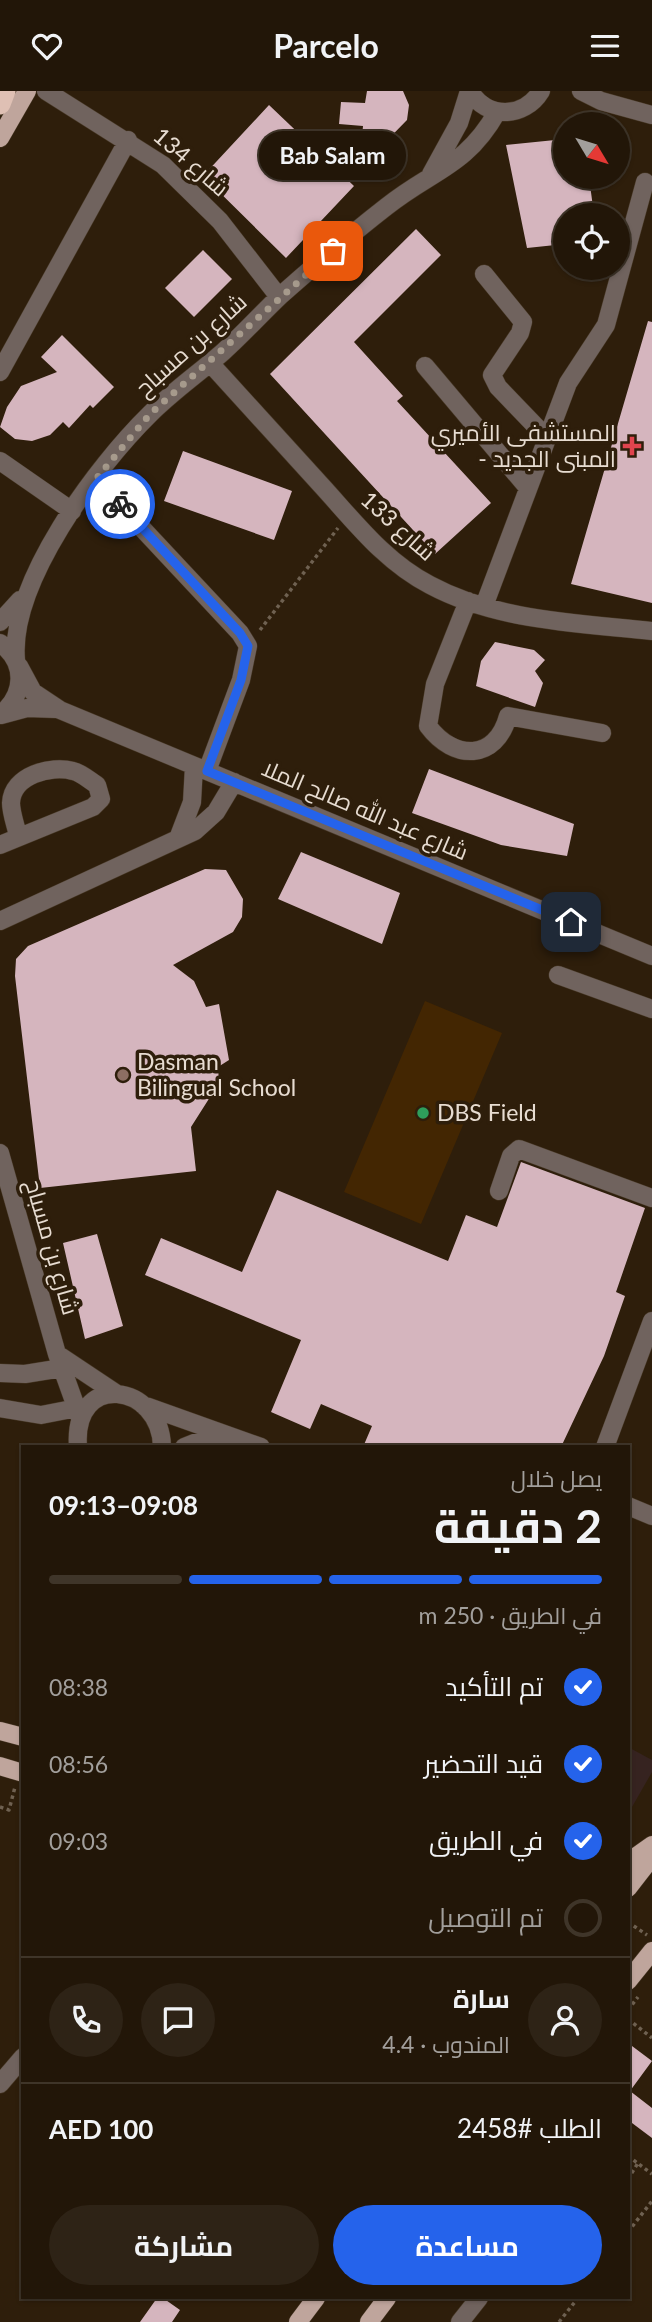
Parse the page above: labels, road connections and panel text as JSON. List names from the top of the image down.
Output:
{
  "streets": {
    "street": [
      "شارع 134",
      "شارع بن مسباح",
      "شارع 133",
      "شارع عبد الله صالح الملا"
    ]
  },
  "crossings": [
    ["شارع 134", "شارع بن مسباح"],
    ["شارع بن مسباح", "شارع 133"],
    ["شارع بن مسباح", "شارع عبد الله صالح الملا"]
  ],
  "places": {
    "other": ["Bab Salam", "Dasman Bilingual School", "DBS Field"],
    "health": ["المستشفى الأميري - المبنى الجديد"]
  },
  "north": "bottom right",
  "page": {
    "header": "Parcelo",
    "bubble": "Bab Salam",
    "heading": ["2 دقيقة", "يصل خلال", "09:08–09:13"],
    "panel": [
      "سارة",
      "المندوب · 4.4",
      "الطلب #2458",
      "AED 100"
    ],
    "bar": "في الطريق · 250 m",
    "list": [
      ["تم التأكيد", "08:38"],
      ["قيد التحضير", "08:56"],
      ["في الطريق", "09:03"],
      "تم التوصيل"
    ],
    "buttons": ["مساعدة", "مشاركة"]
  }
}
